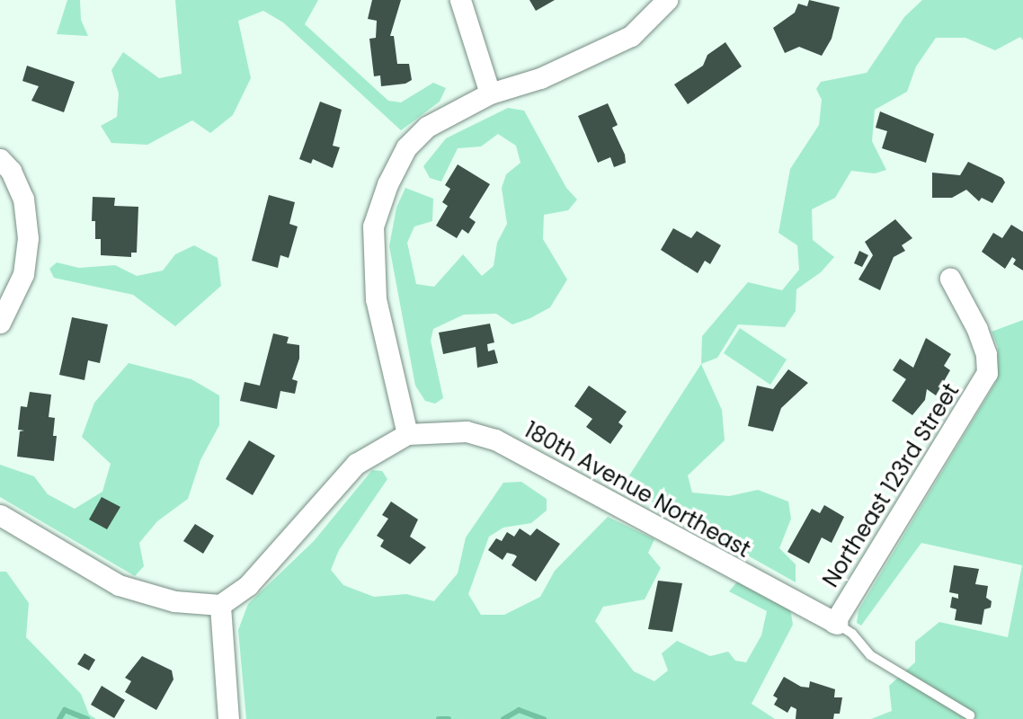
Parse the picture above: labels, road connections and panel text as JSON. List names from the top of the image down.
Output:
{
  "streets": {
    "street": ["Northeast 123rd Street", "180th Avenue Northeast"]
  },
  "crossings": [
    ["Northeast 123rd Street", "180th Avenue Northeast"]
  ]
}
